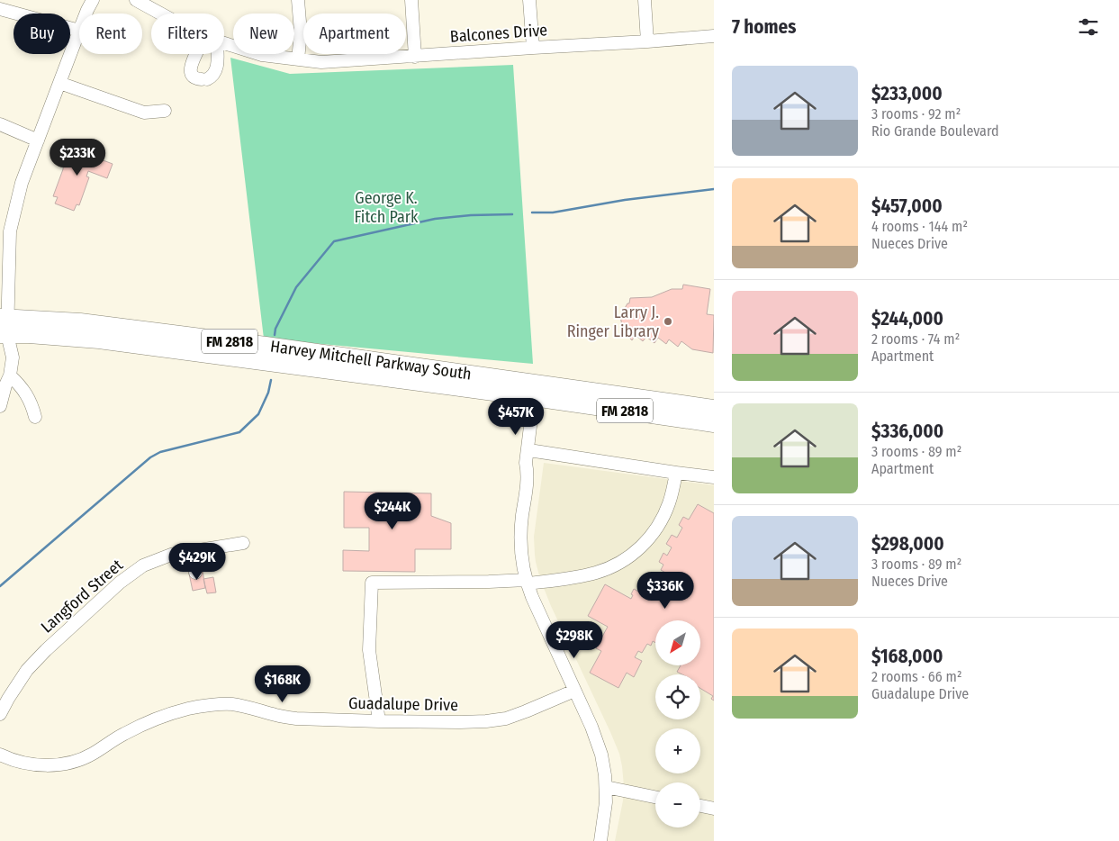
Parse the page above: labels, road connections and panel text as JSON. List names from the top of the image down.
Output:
{
  "streets": {
    "highway": ["FM 2818", "Harvey Mitchell Parkway South"],
    "street": ["Balcones Drive", "Langford Street", "Guadalupe Drive"]
  },
  "parks": ["George K. Fitch Park"],
  "places": ["Larry J. Ringer Library"],
  "north": "bottom left",
  "page": {
    "heading": "7 homes",
    "chip": [
      "Buy",
      "Rent",
      "Filters",
      "New",
      "Apartment"
    ],
    "list": [
      {
        "name": "$233,000",
        "note": "3 rooms · 92 m² · Rio Grande Boulevard"
      },
      {
        "name": "$457,000",
        "note": "4 rooms · 144 m² · Nueces Drive"
      },
      {
        "name": "$244,000",
        "note": "2 rooms · 74 m² · Apartment"
      },
      {
        "name": "$336,000",
        "note": "3 rooms · 89 m² · Apartment"
      },
      {
        "name": "$298,000",
        "note": "3 rooms · 89 m² · Nueces Drive"
      },
      {
        "name": "$168,000",
        "note": "2 rooms · 66 m² · Guadalupe Drive"
      }
    ],
    "price": [
      "$233K",
      "$457K",
      "$244K",
      "$429K",
      "$336K",
      "$298K",
      "$168K"
    ],
    "map_buttons": ["+", "−"]
  }
}
